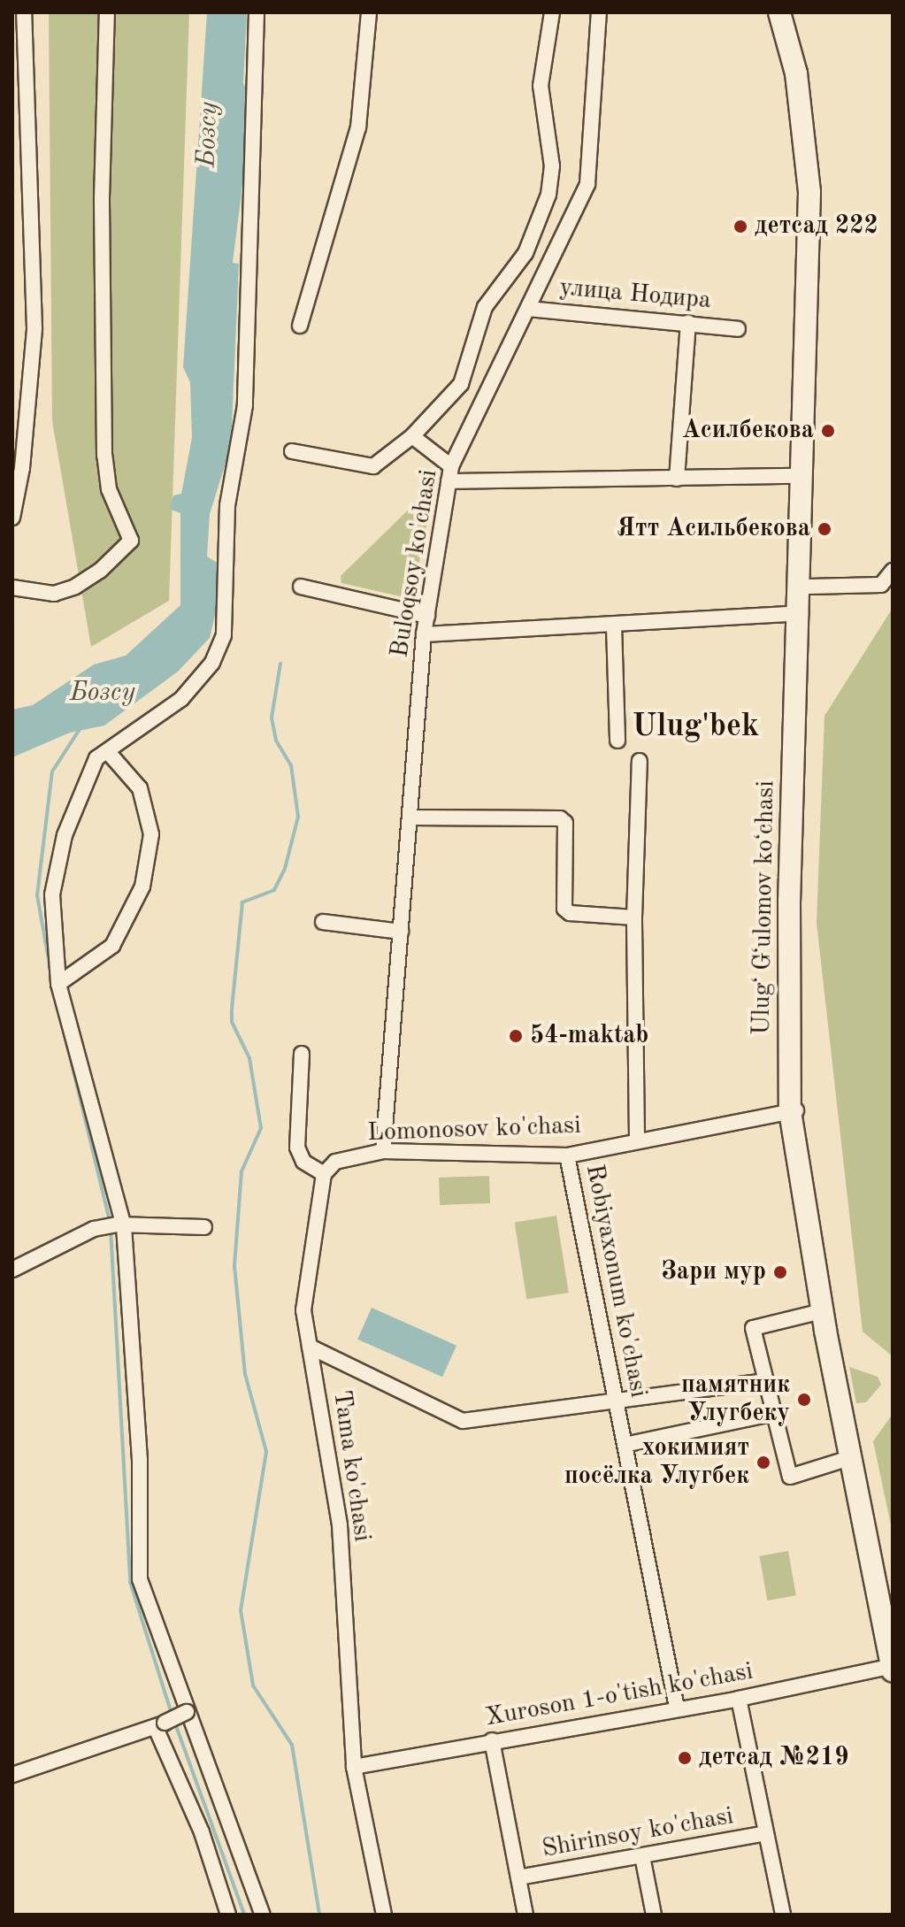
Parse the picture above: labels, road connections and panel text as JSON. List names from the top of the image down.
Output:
{
  "streets": {
    "main road": ["Ulugʻ Gʻulomov koʻchasi"],
    "street": [
      "улица Нодира",
      "Buloqsoy ko'chasi",
      "Lomonosov ko'chasi",
      "Robiyaxonum ko'chasi",
      "Tama ko'chasi",
      "Хuroson 1-o'tish ko'chasi",
      "Shirinsoy ko'chasi"
    ]
  },
  "crossings": [
    ["улица Нодира", "Buloqsoy ko'chasi"],
    ["Buloqsoy ko'chasi", "Lomonosov ko'chasi"],
    ["Ulugʻ Gʻulomov koʻchasi", "Lomonosov ko'chasi"],
    ["Ulugʻ Gʻulomov koʻchasi", "Хuroson 1-o'tish ko'chasi"],
    ["Lomonosov ko'chasi", "Robiyaxonum ko'chasi"],
    ["Lomonosov ko'chasi", "Tama ko'chasi"],
    ["Robiyaxonum ko'chasi", "Хuroson 1-o'tish ko'chasi"],
    ["Tama ko'chasi", "Хuroson 1-o'tish ko'chasi"],
    ["Хuroson 1-o'tish ko'chasi", "Shirinsoy ko'chasi"]
  ],
  "districts": ["Ulug'bek"],
  "water": ["Бозсу"],
  "places": [
    "детсад 222",
    "Асилбекова",
    "Ятт Асильбекова",
    "54-maktab",
    "Зари мур",
    "памятник Улугбеку",
    "хокимият посёлка Улугбек",
    "детсад №219"
  ]
}
